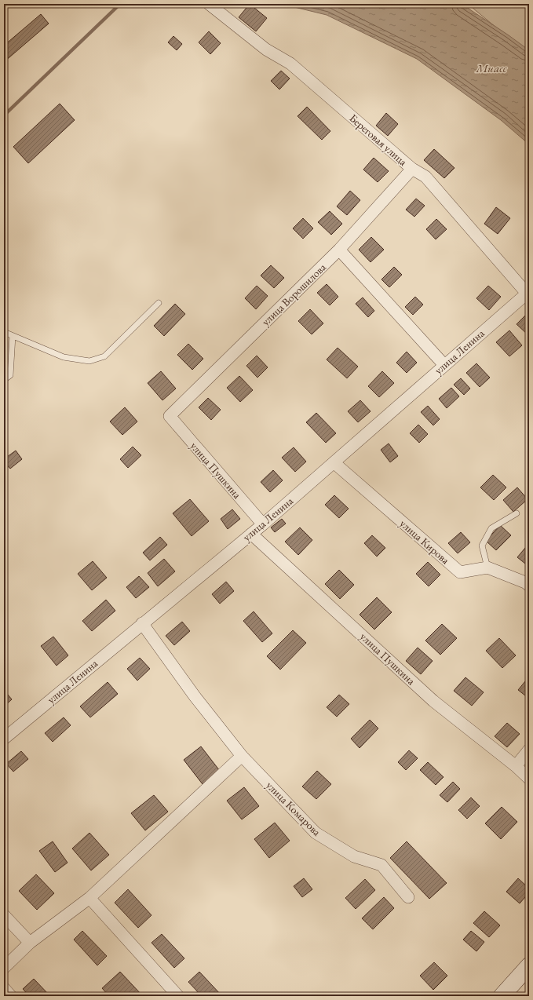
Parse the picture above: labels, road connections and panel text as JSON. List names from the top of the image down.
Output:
{
  "streets": {
    "street": [
      "Береговая улица",
      "улица Ворошилова",
      "улица Ленина",
      "улица Пушкина",
      "улица Кирова",
      "улица Комарова"
    ]
  },
  "crossings": [
    ["Береговая улица", "улица Ворошилова"],
    ["Береговая улица", "улица Ленина"],
    ["улица Ворошилова", "улица Пушкина"],
    ["улица Ленина", "улица Пушкина"],
    ["улица Ленина", "улица Кирова"],
    ["улица Ленина", "улица Комарова"]
  ],
  "water": ["Миасс"]
}
